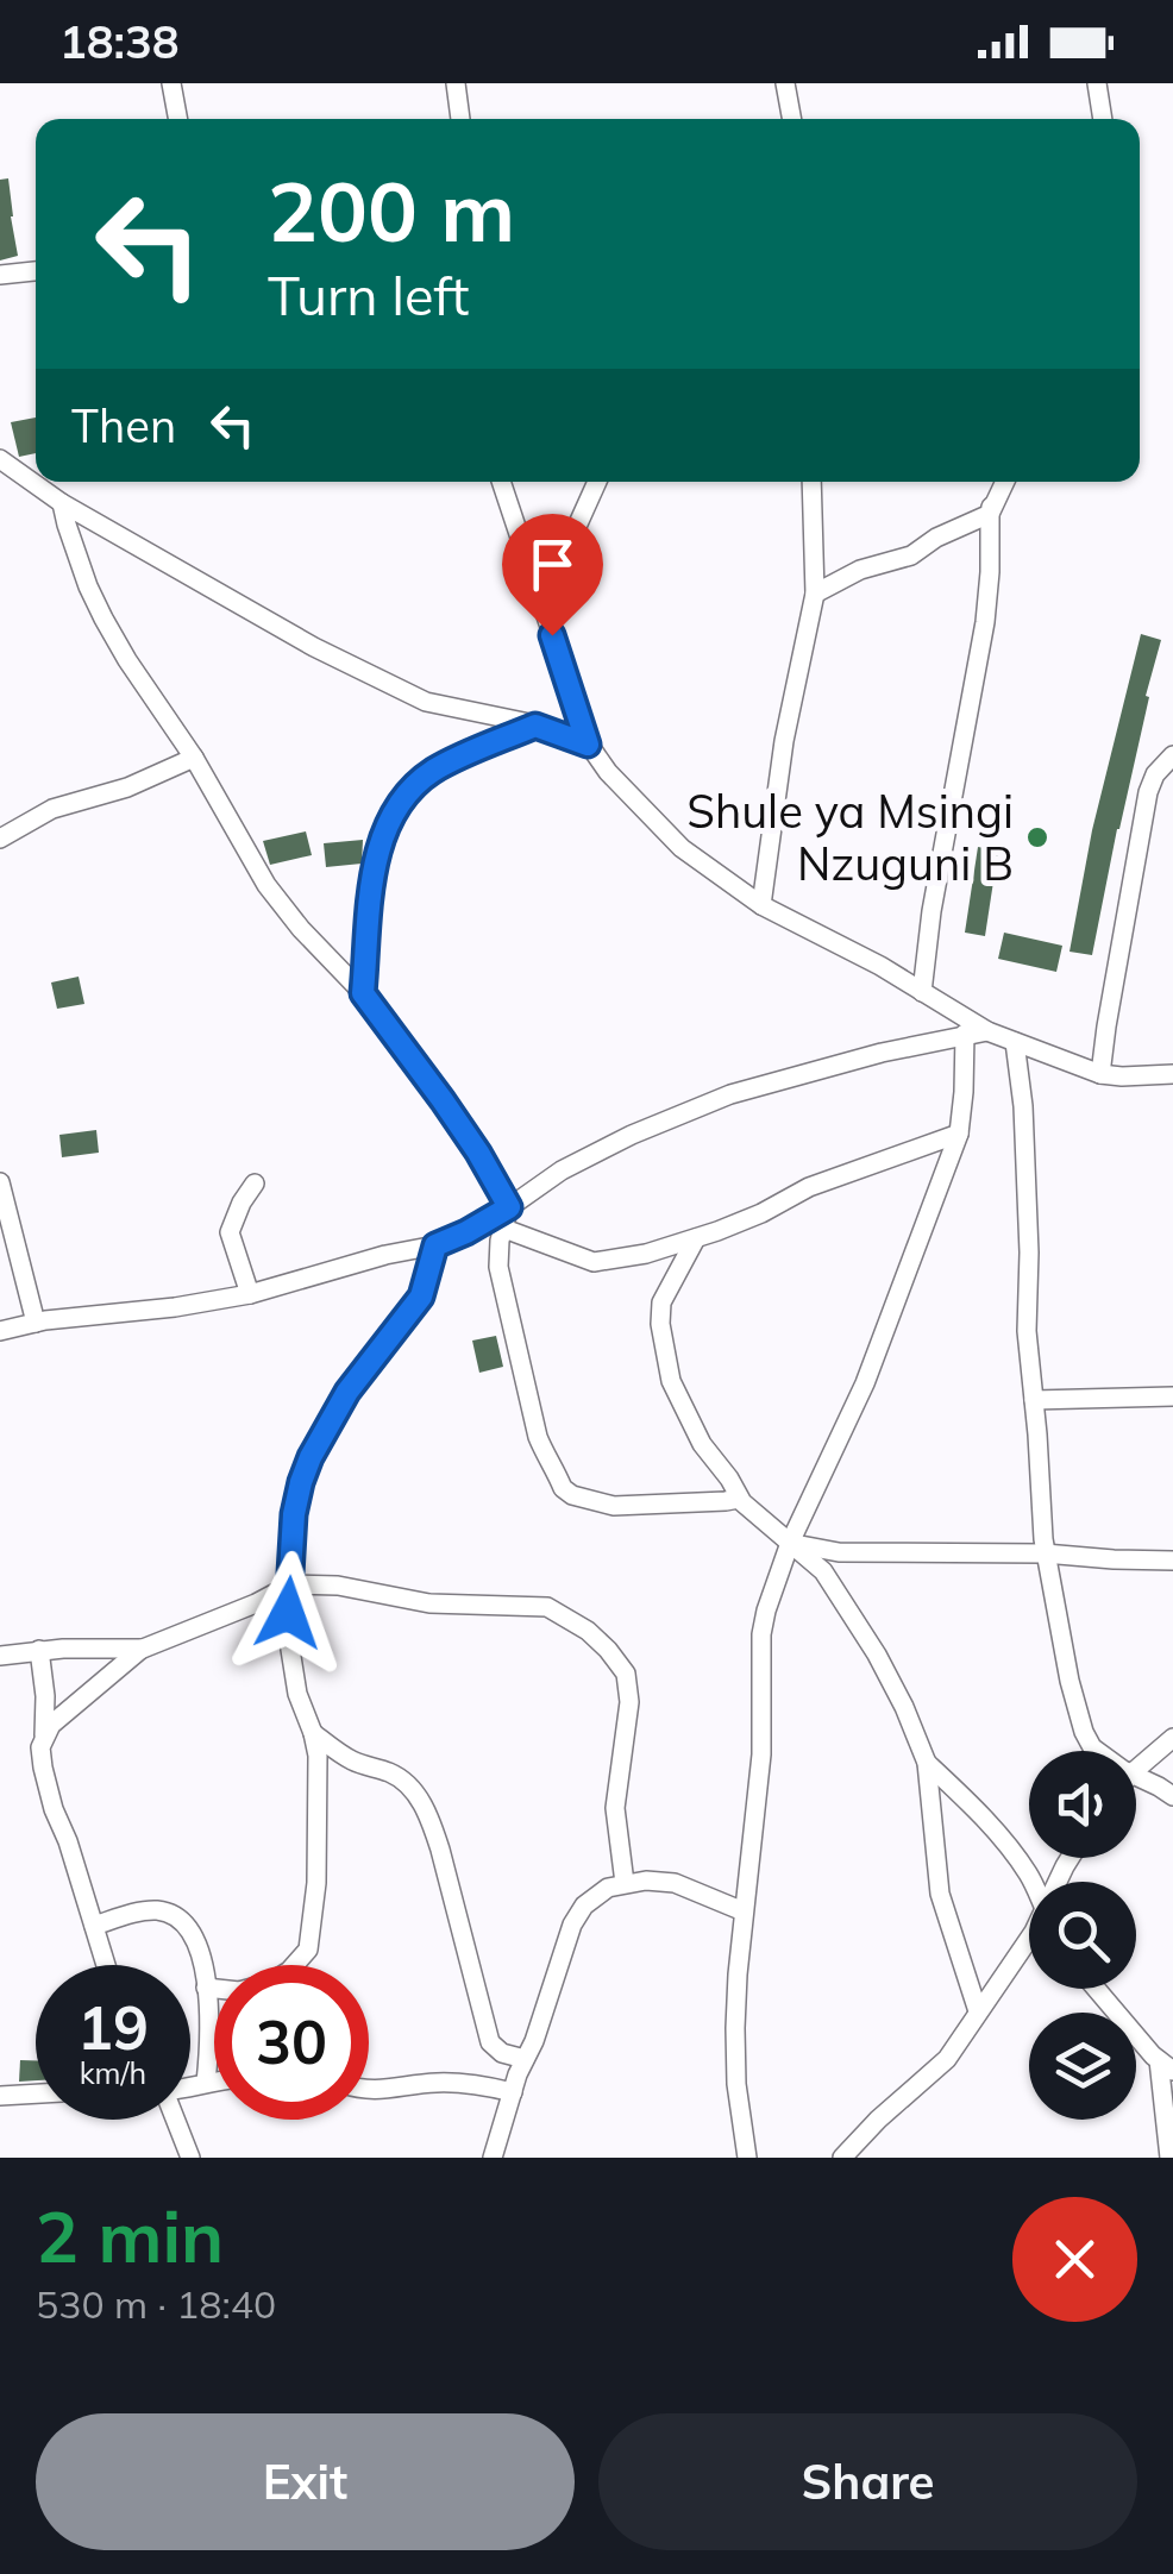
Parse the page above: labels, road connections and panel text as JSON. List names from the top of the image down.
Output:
{
  "places": ["Shule ya Msingi Nzuguni B"],
  "page": {
    "status": "18:38",
    "turn": ["200 m", "Turn left"],
    "then": "Then",
    "speed": "19 km/h",
    "limit": "30",
    "heading": ["2 min", "530 m · 18:40"],
    "buttons": ["Exit", "Share"]
  }
}
